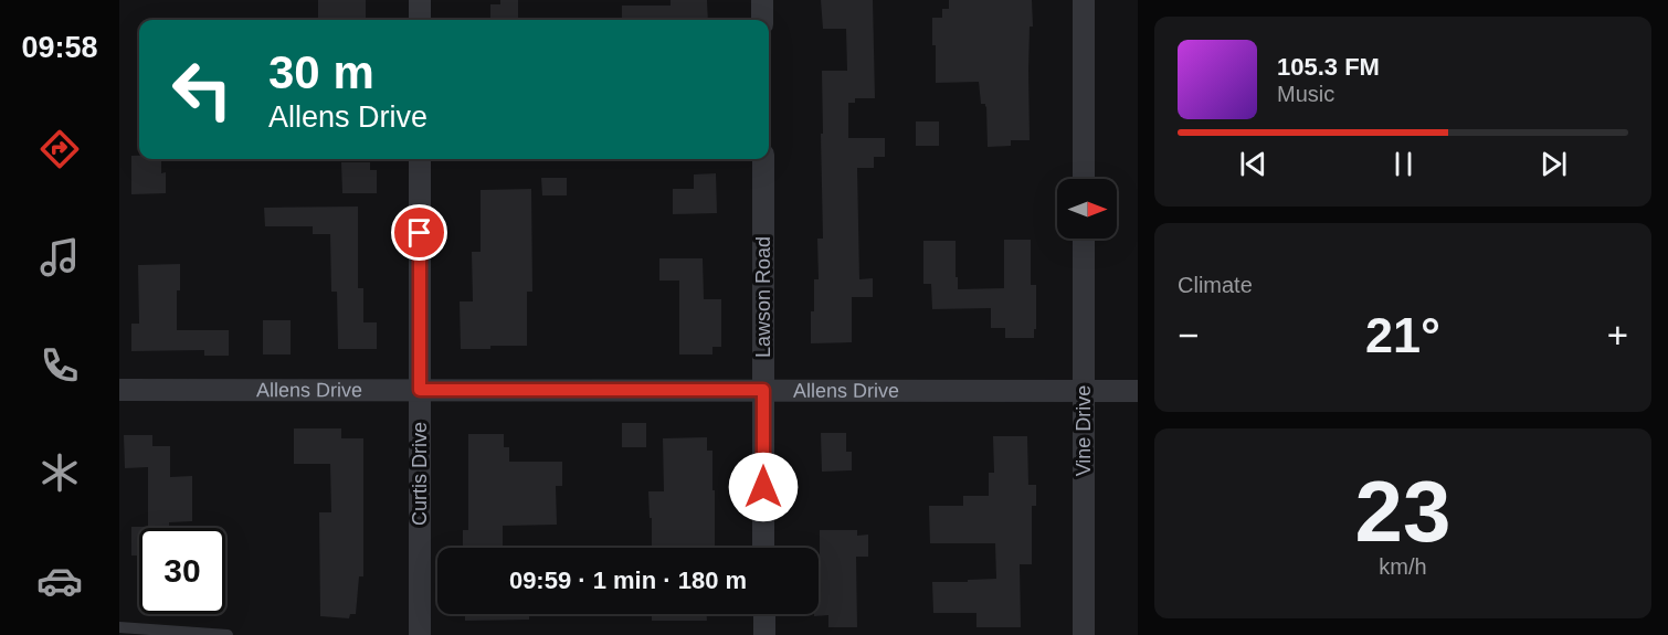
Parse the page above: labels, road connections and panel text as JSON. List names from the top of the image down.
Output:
{
  "streets": {
    "street": [
      "Lawson Road",
      "Allens Drive",
      "Vine Drive",
      "Curtis Drive"
    ]
  },
  "crossings": [
    ["Lawson Road", "Allens Drive"],
    ["Allens Drive", "Vine Drive"],
    ["Allens Drive", "Curtis Drive"]
  ],
  "north": "right",
  "page": {
    "tabs": "09:58",
    "turn": ["30 m", "Allens Drive"],
    "song": ["105.3 FM", "Music"],
    "tile": [
      "Climate",
      ["23", "km/h"]
    ],
    "heat": ["−", "21°", "+"],
    "limit": "30",
    "trip": "09:59 · 1 min · 180 m"
  }
}
